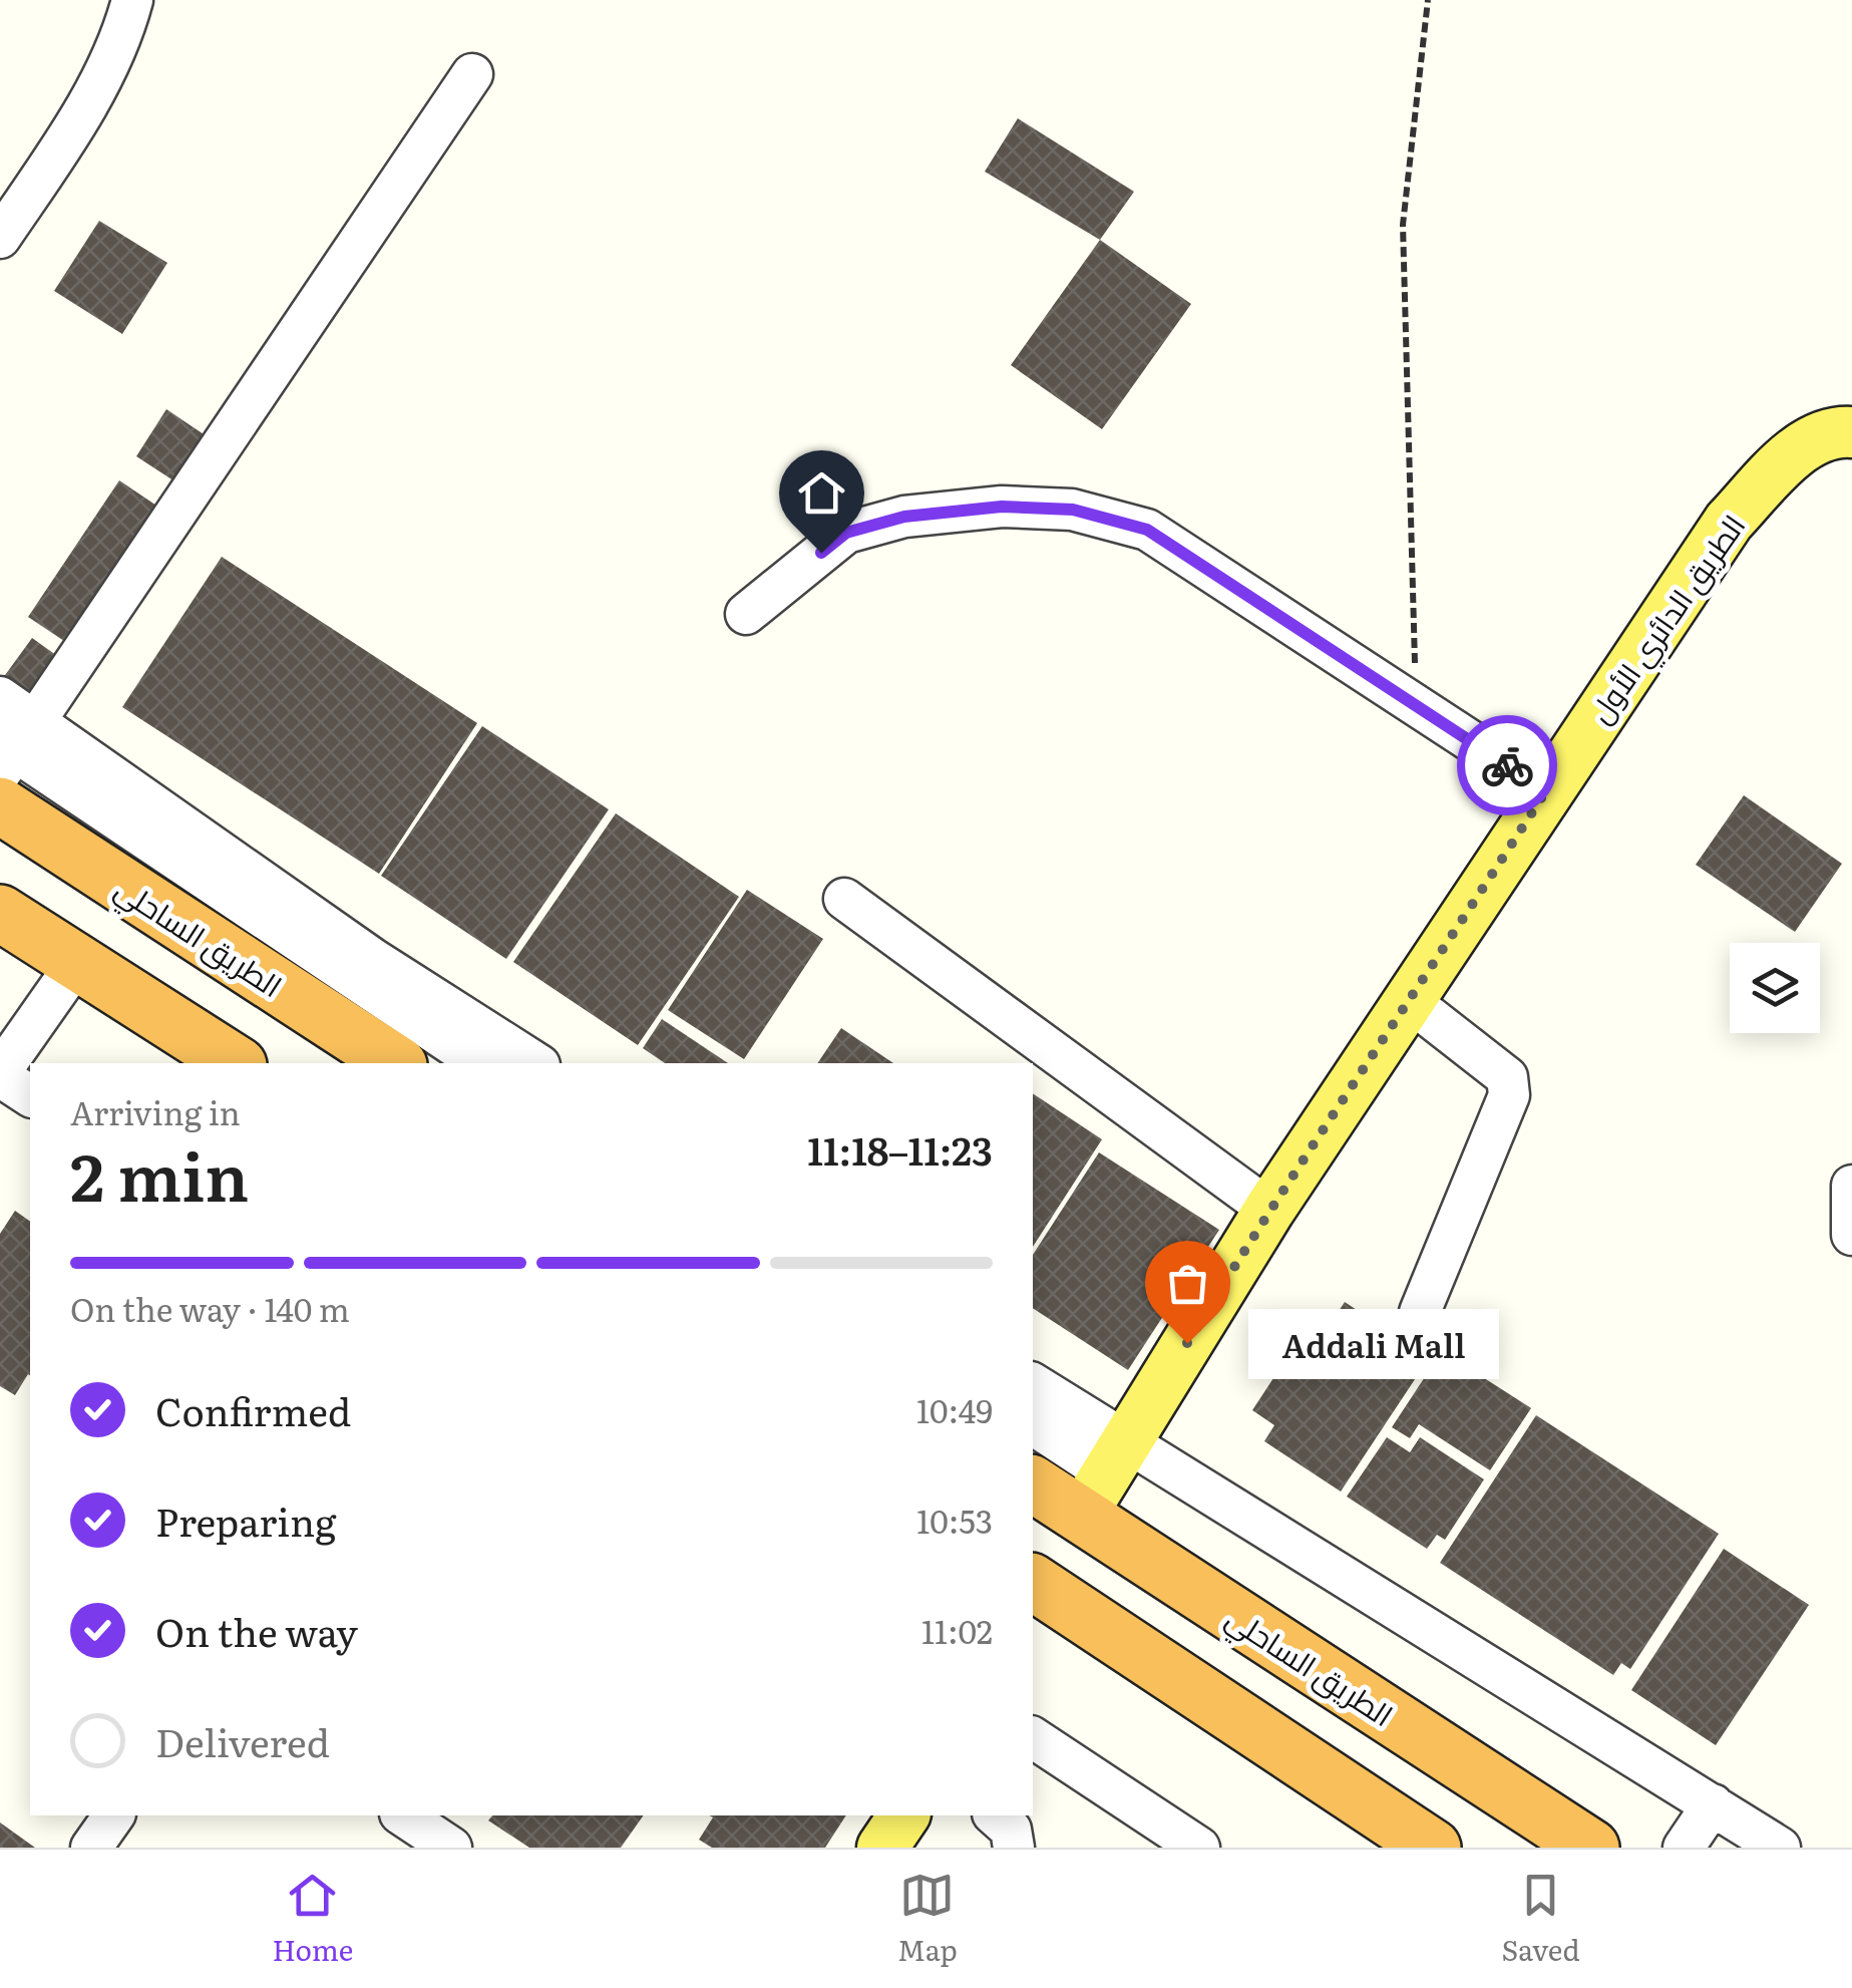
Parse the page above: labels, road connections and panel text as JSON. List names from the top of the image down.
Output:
{
  "streets": {
    "highway": ["الطريق الساحلي"],
    "main road": ["الطريق الدائري الأول"]
  },
  "crossings": [
    ["الطريق الدائري الأول", "الطريق الساحلي"]
  ],
  "places": ["Addali Mall"],
  "page": {
    "heading": ["2 min", "Arriving in", "11:18–11:23"],
    "bar": "On the way · 140 m",
    "bubble": "Addali Mall",
    "list": [
      ["Confirmed", "10:49"],
      ["Preparing", "10:53"],
      ["On the way", "11:02"],
      "Delivered"
    ],
    "tabs": ["Home", "Map", "Saved"]
  }
}
